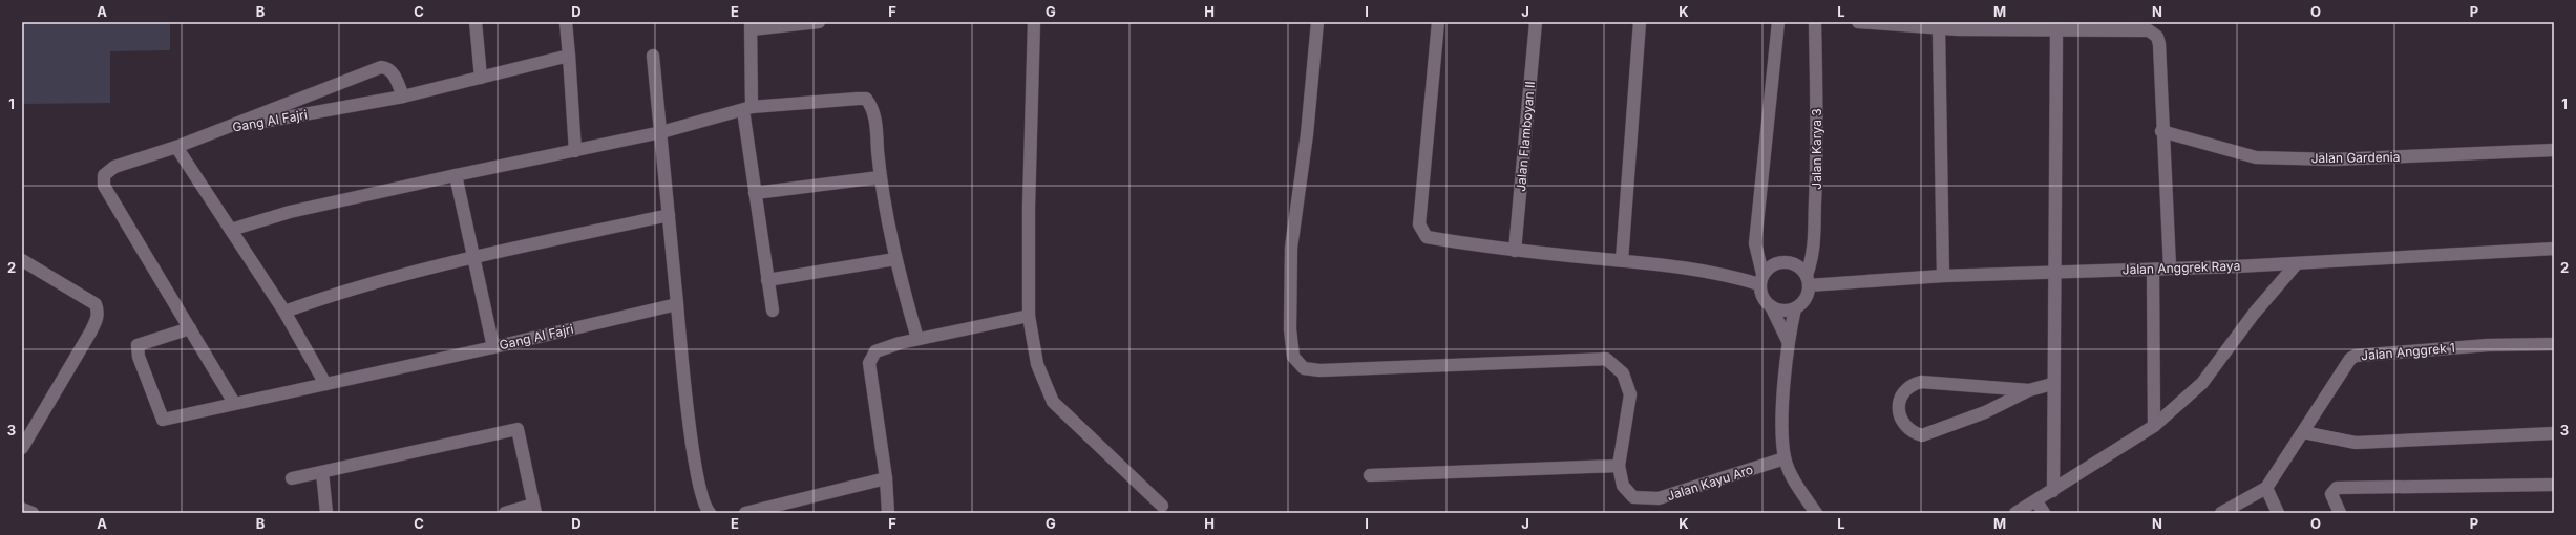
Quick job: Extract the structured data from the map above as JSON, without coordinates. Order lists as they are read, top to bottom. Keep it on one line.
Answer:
{"streets":{"street":["Gang Al Fajri","Jalan Flamboyan II","Jalan Karya 3","Jalan Gardenia","Jalan Anggrek Raya","Jalan Anggrek 1","Jalan Kayu Aro"]},"crossings":[["Jalan Karya 3","Jalan Anggrek Raya"],["Jalan Karya 3","Jalan Kayu Aro"]],"grid":{"columns":["A","B","C","D","E","F","G","H","I","J","K","L","M","N","O","P"],"rows":["1","2","3"]}}
